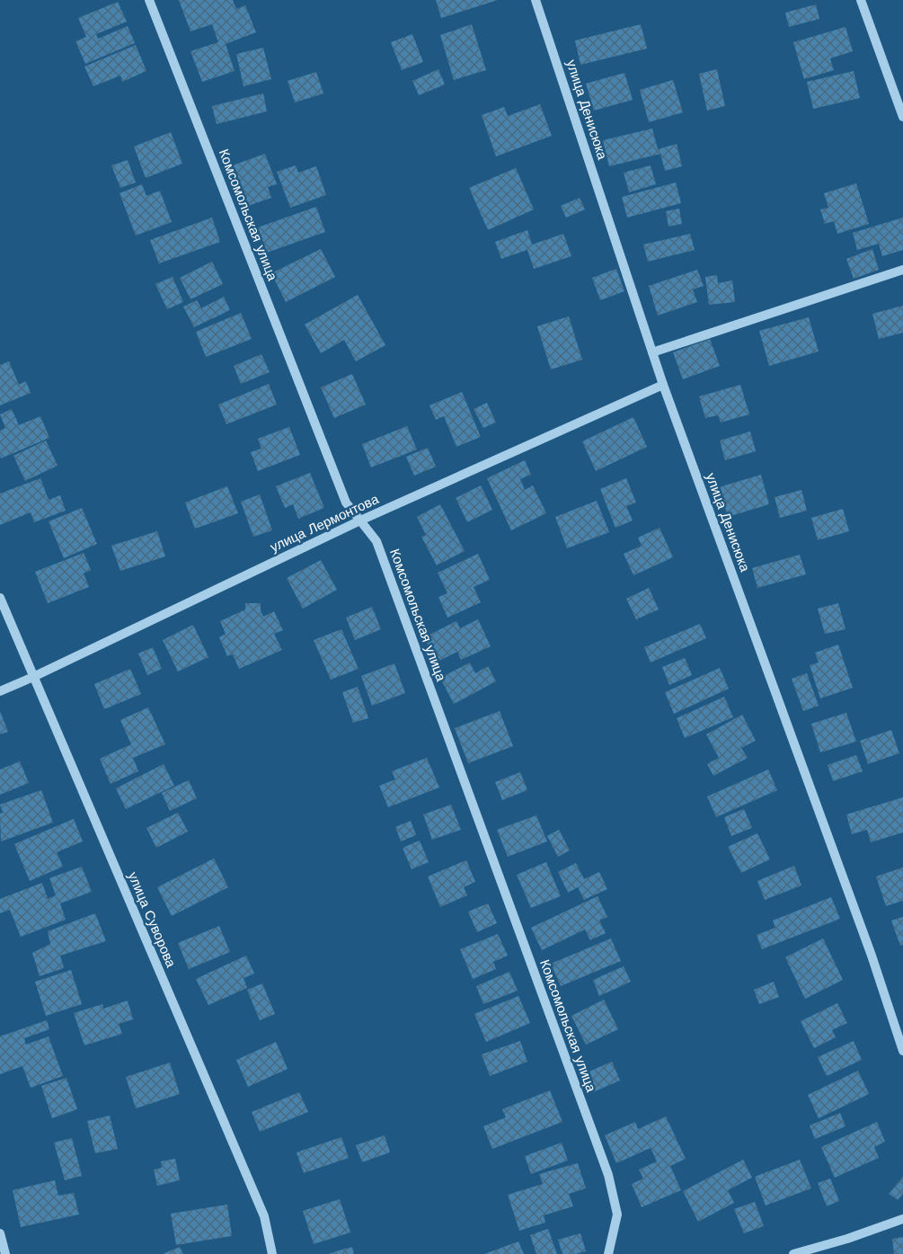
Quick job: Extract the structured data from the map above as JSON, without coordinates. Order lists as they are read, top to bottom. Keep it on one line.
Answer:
{"streets":{"street":["улица Денисюка","Комсомольская улица","улица Лермонтова","улица Суворова"]},"crossings":[["улица Денисюка","улица Лермонтова"],["Комсомольская улица","улица Лермонтова"],["улица Лермонтова","улица Суворова"]]}
